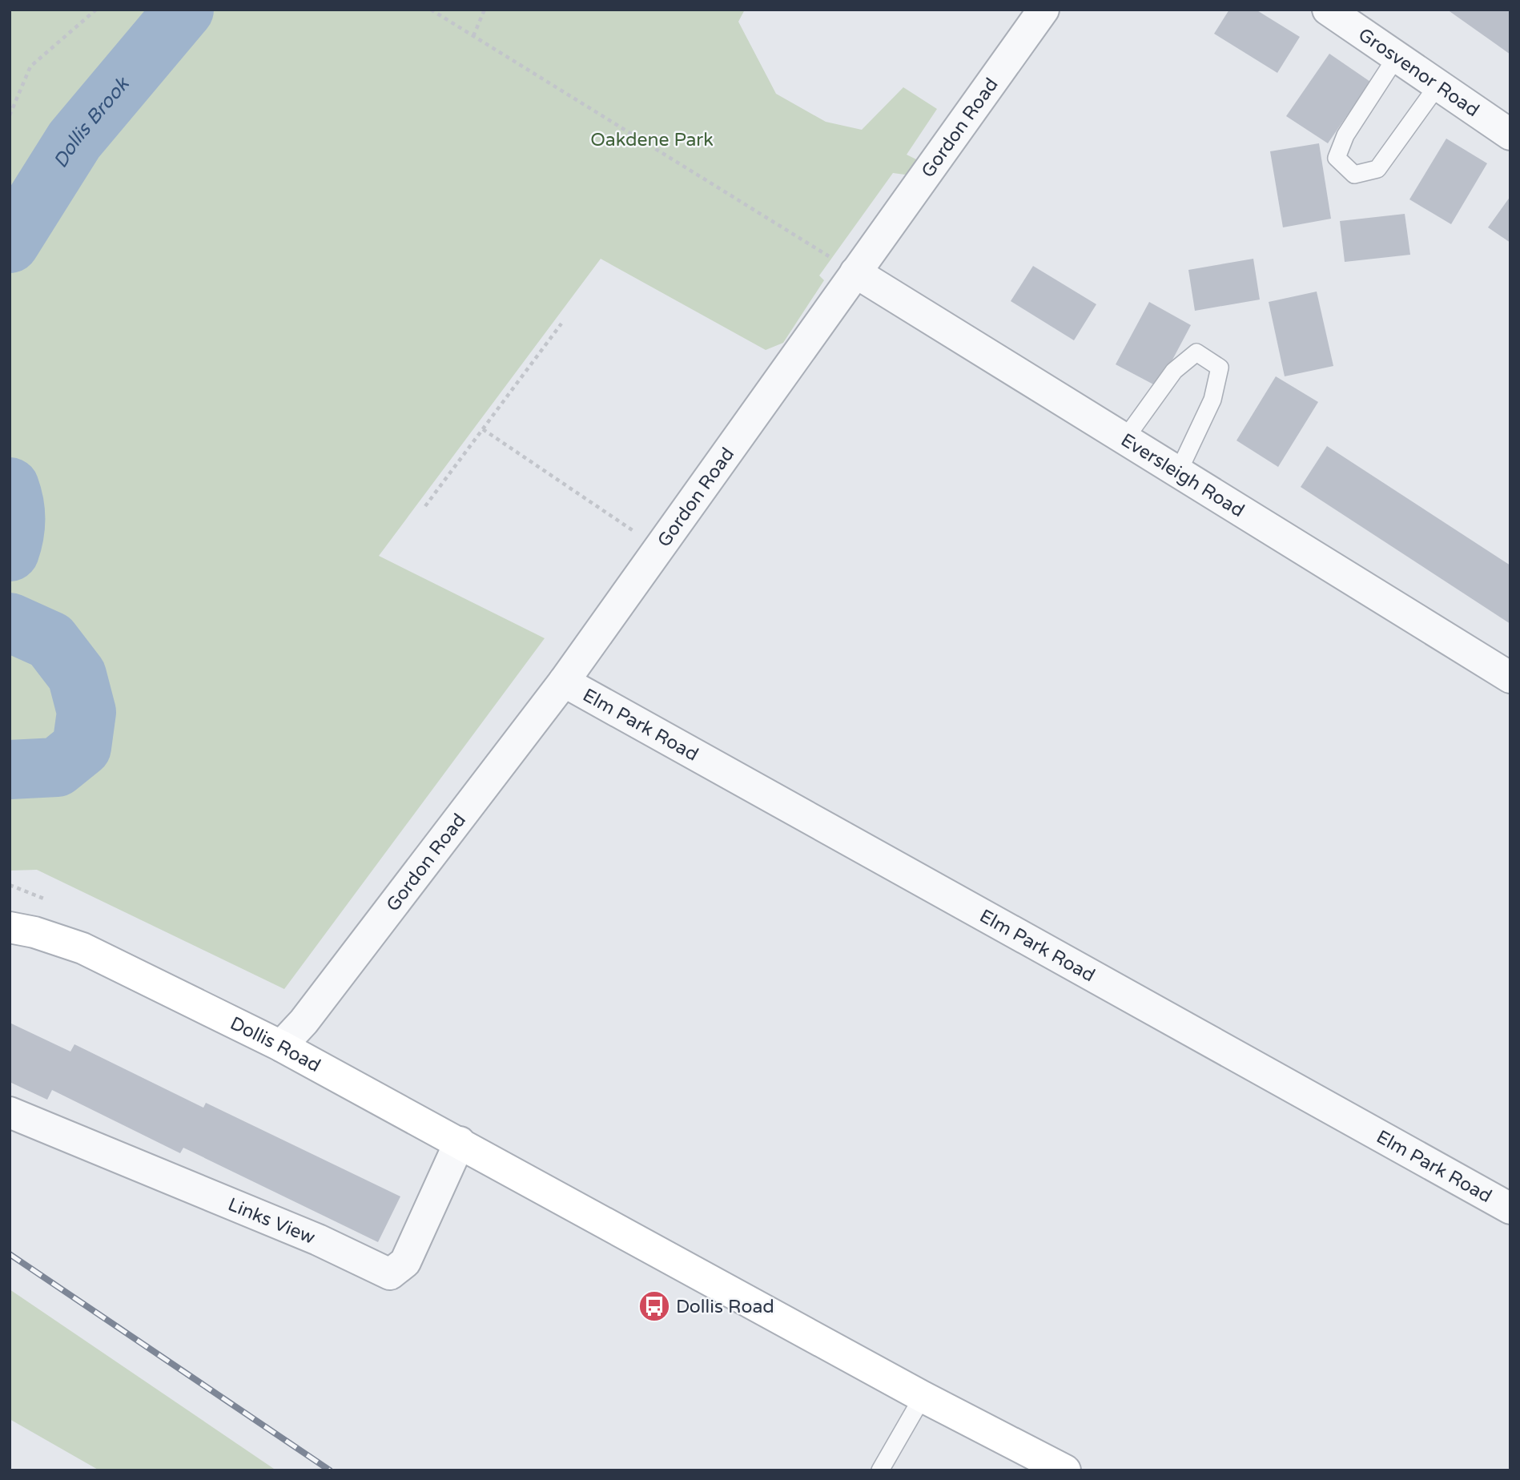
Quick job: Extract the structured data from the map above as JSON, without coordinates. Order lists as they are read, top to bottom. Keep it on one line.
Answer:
{"streets":{"main road":["Dollis Road"],"street":["Grosvenor Road","Gordon Road","Eversleigh Road","Elm Park Road","Links View"]},"crossings":[["Gordon Road","Eversleigh Road"],["Gordon Road","Elm Park Road"],["Gordon Road","Dollis Road"],["Dollis Road","Links View"]],"water":["Dollis Brook"],"parks":["Oakdene Park"],"places":{"bus stop":["Dollis Road"]}}
